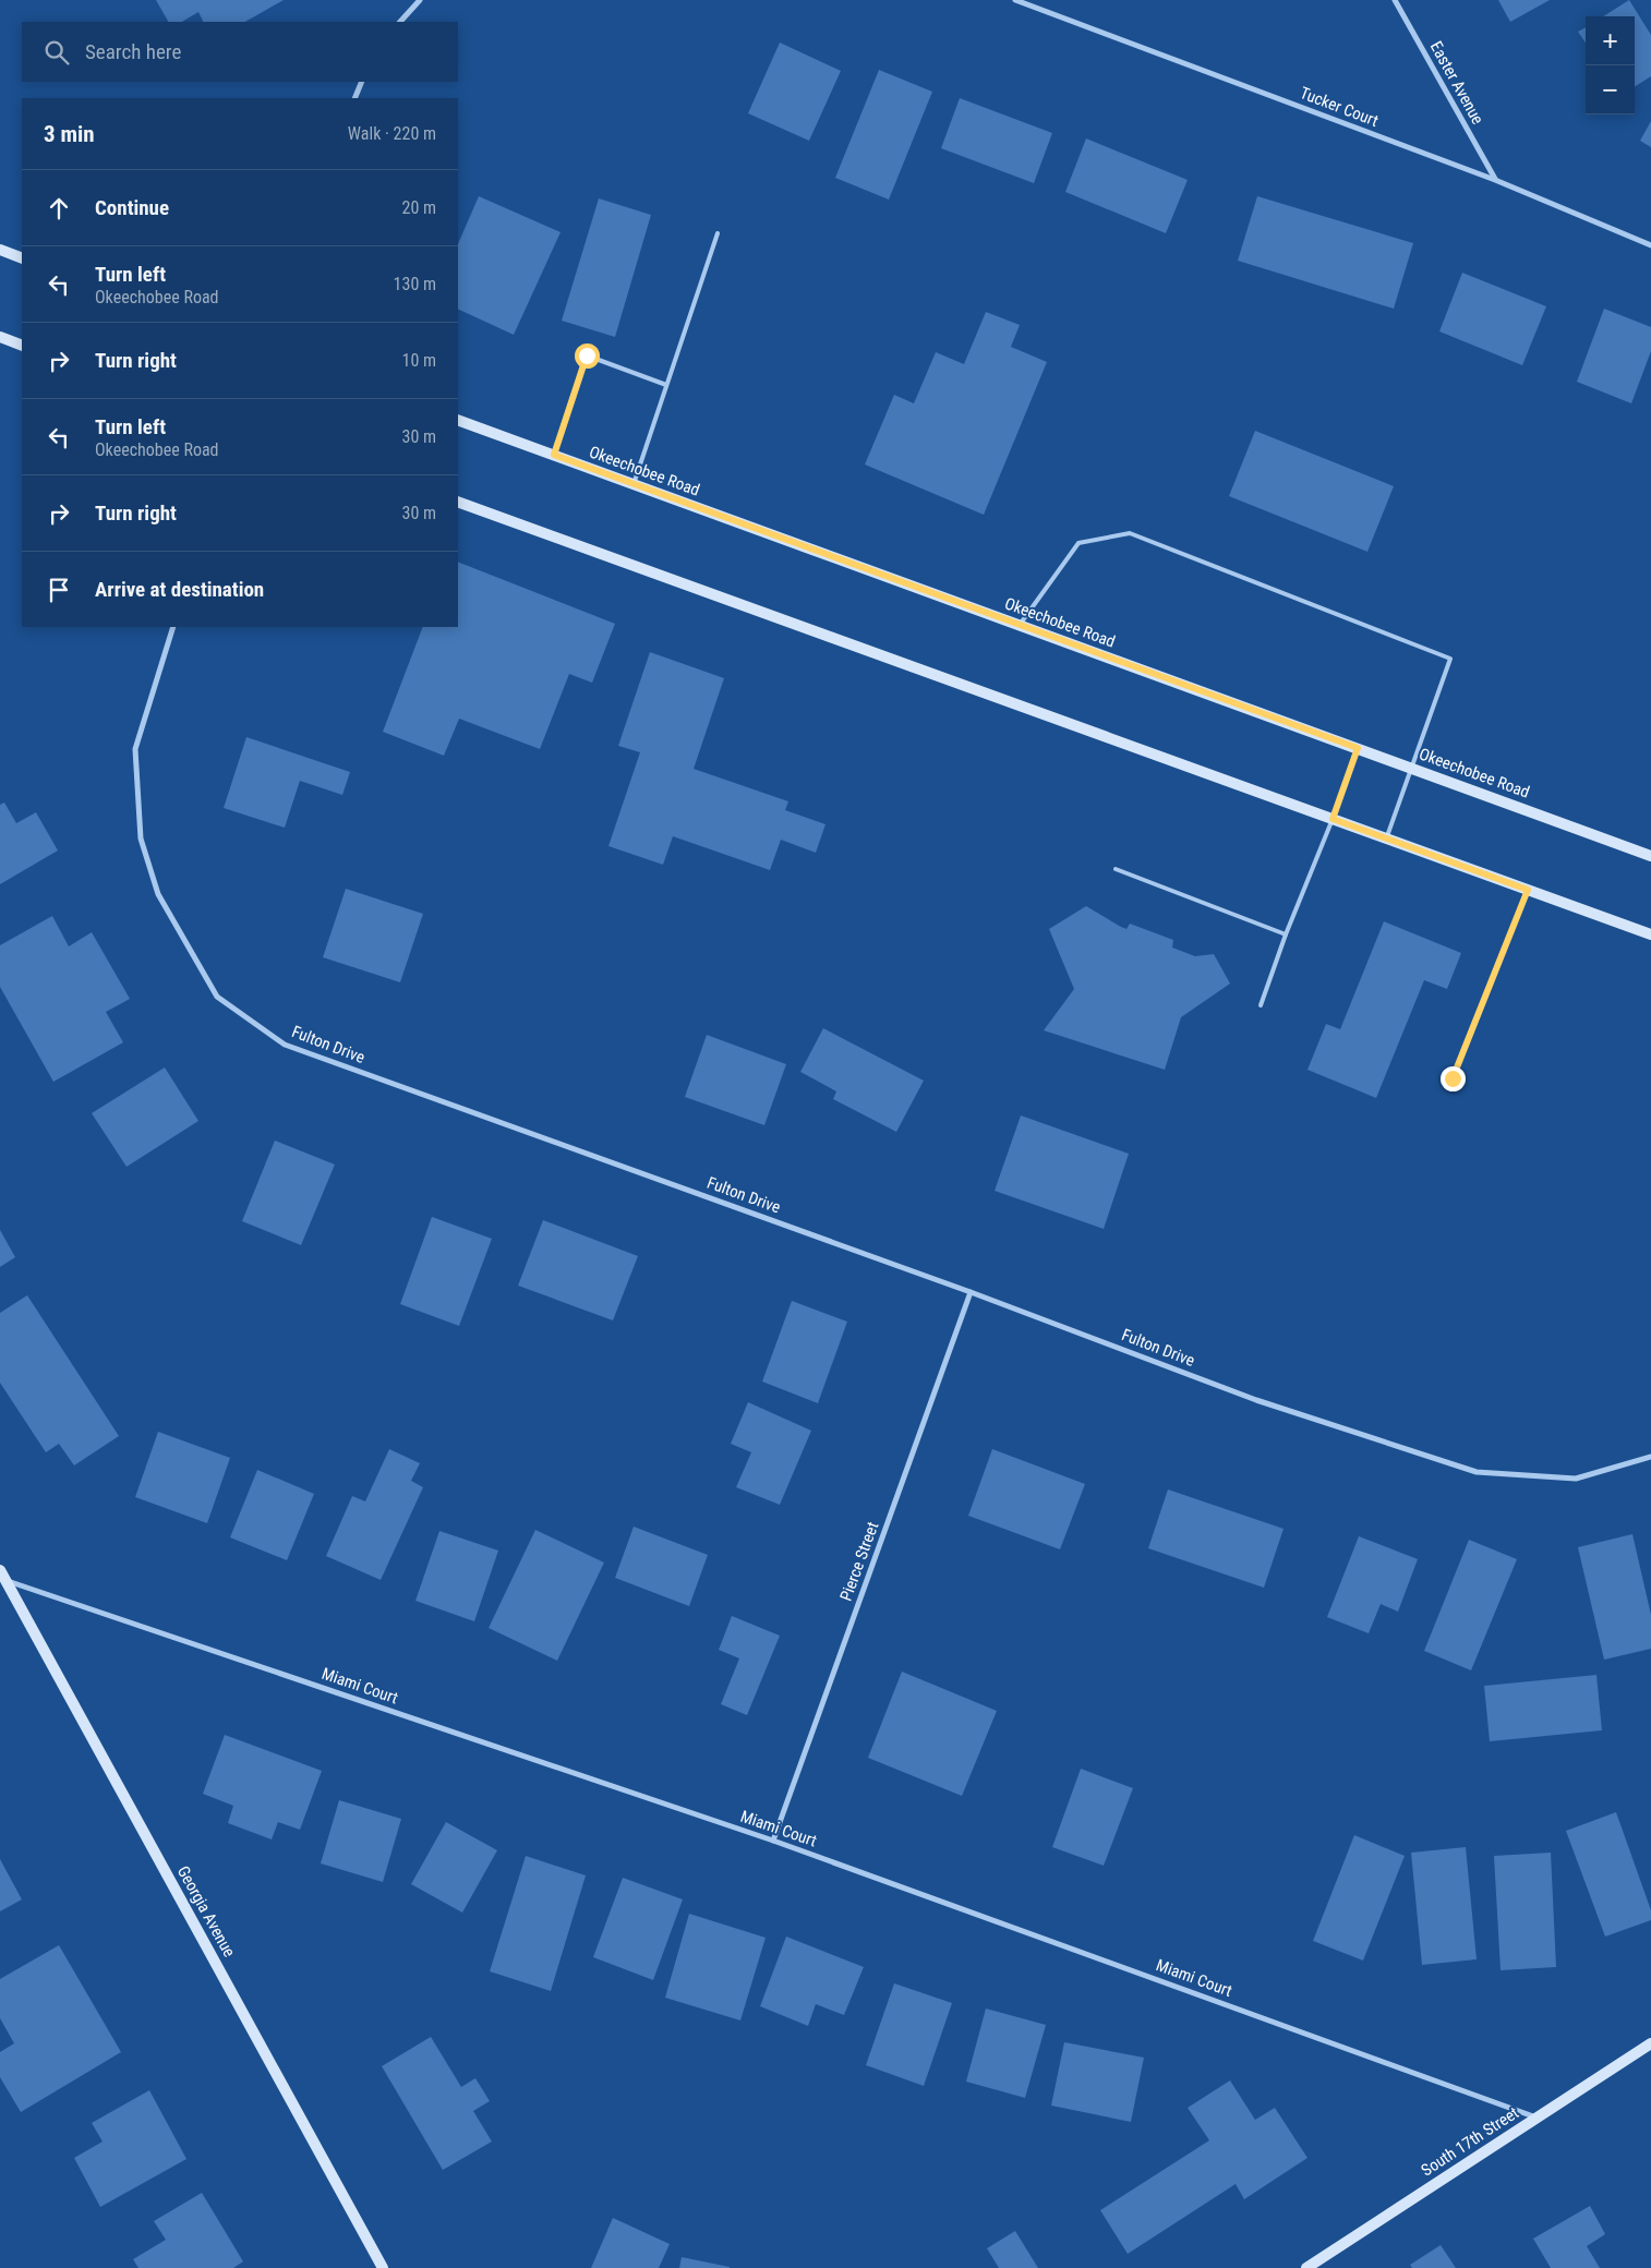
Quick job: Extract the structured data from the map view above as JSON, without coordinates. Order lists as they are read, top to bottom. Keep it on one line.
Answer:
{"streets":{"main road":["Okeechobee Road","Georgia Avenue","South 17th Street"],"street":["Easter Avenue","Tucker Court","Fulton Drive","Pierce Street","Miami Court"]},"crossings":[["Easter Avenue","Tucker Court"],["Fulton Drive","Pierce Street"],["Pierce Street","Miami Court"],["Miami Court","Georgia Avenue"],["Miami Court","South 17th Street"]],"page":{"map_buttons":["+","−"],"search":"Search here","heading":["3 min","Walk · 220 m"],"list":[["Continue","20 m"],["Turn left","Okeechobee Road","130 m"],["Turn right","10 m"],["Turn left","Okeechobee Road","30 m"],["Turn right","30 m"],"Arrive at destination"]}}
